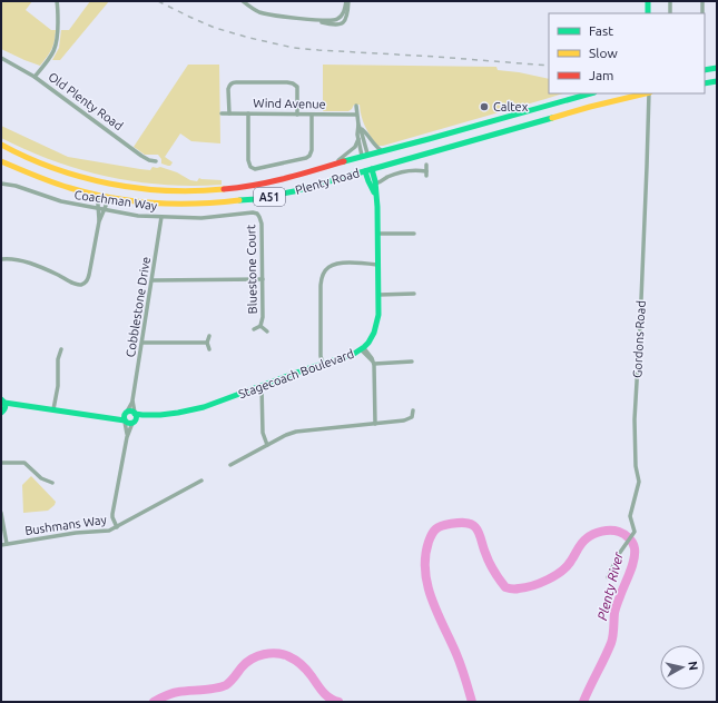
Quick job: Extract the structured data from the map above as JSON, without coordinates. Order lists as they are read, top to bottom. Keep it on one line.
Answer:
{"streets":{"main road":["Plenty Road","A51","Stagecoach Boulevard"],"street":["Old Plenty Road","Wind Avenue","Coachman Way","Bluestone Court","Cobblestone Drive","Gordons Road","Bushmans Way"]},"crossings":[["Plenty Road","Stagecoach Boulevard"],["Coachman Way","Bluestone Court"],["Coachman Way","Cobblestone Drive"],["Cobblestone Drive","Stagecoach Boulevard"]],"water":["Plenty River"],"places":["Caltex"],"legend":["Fast","Slow","Jam"],"north":"right"}
